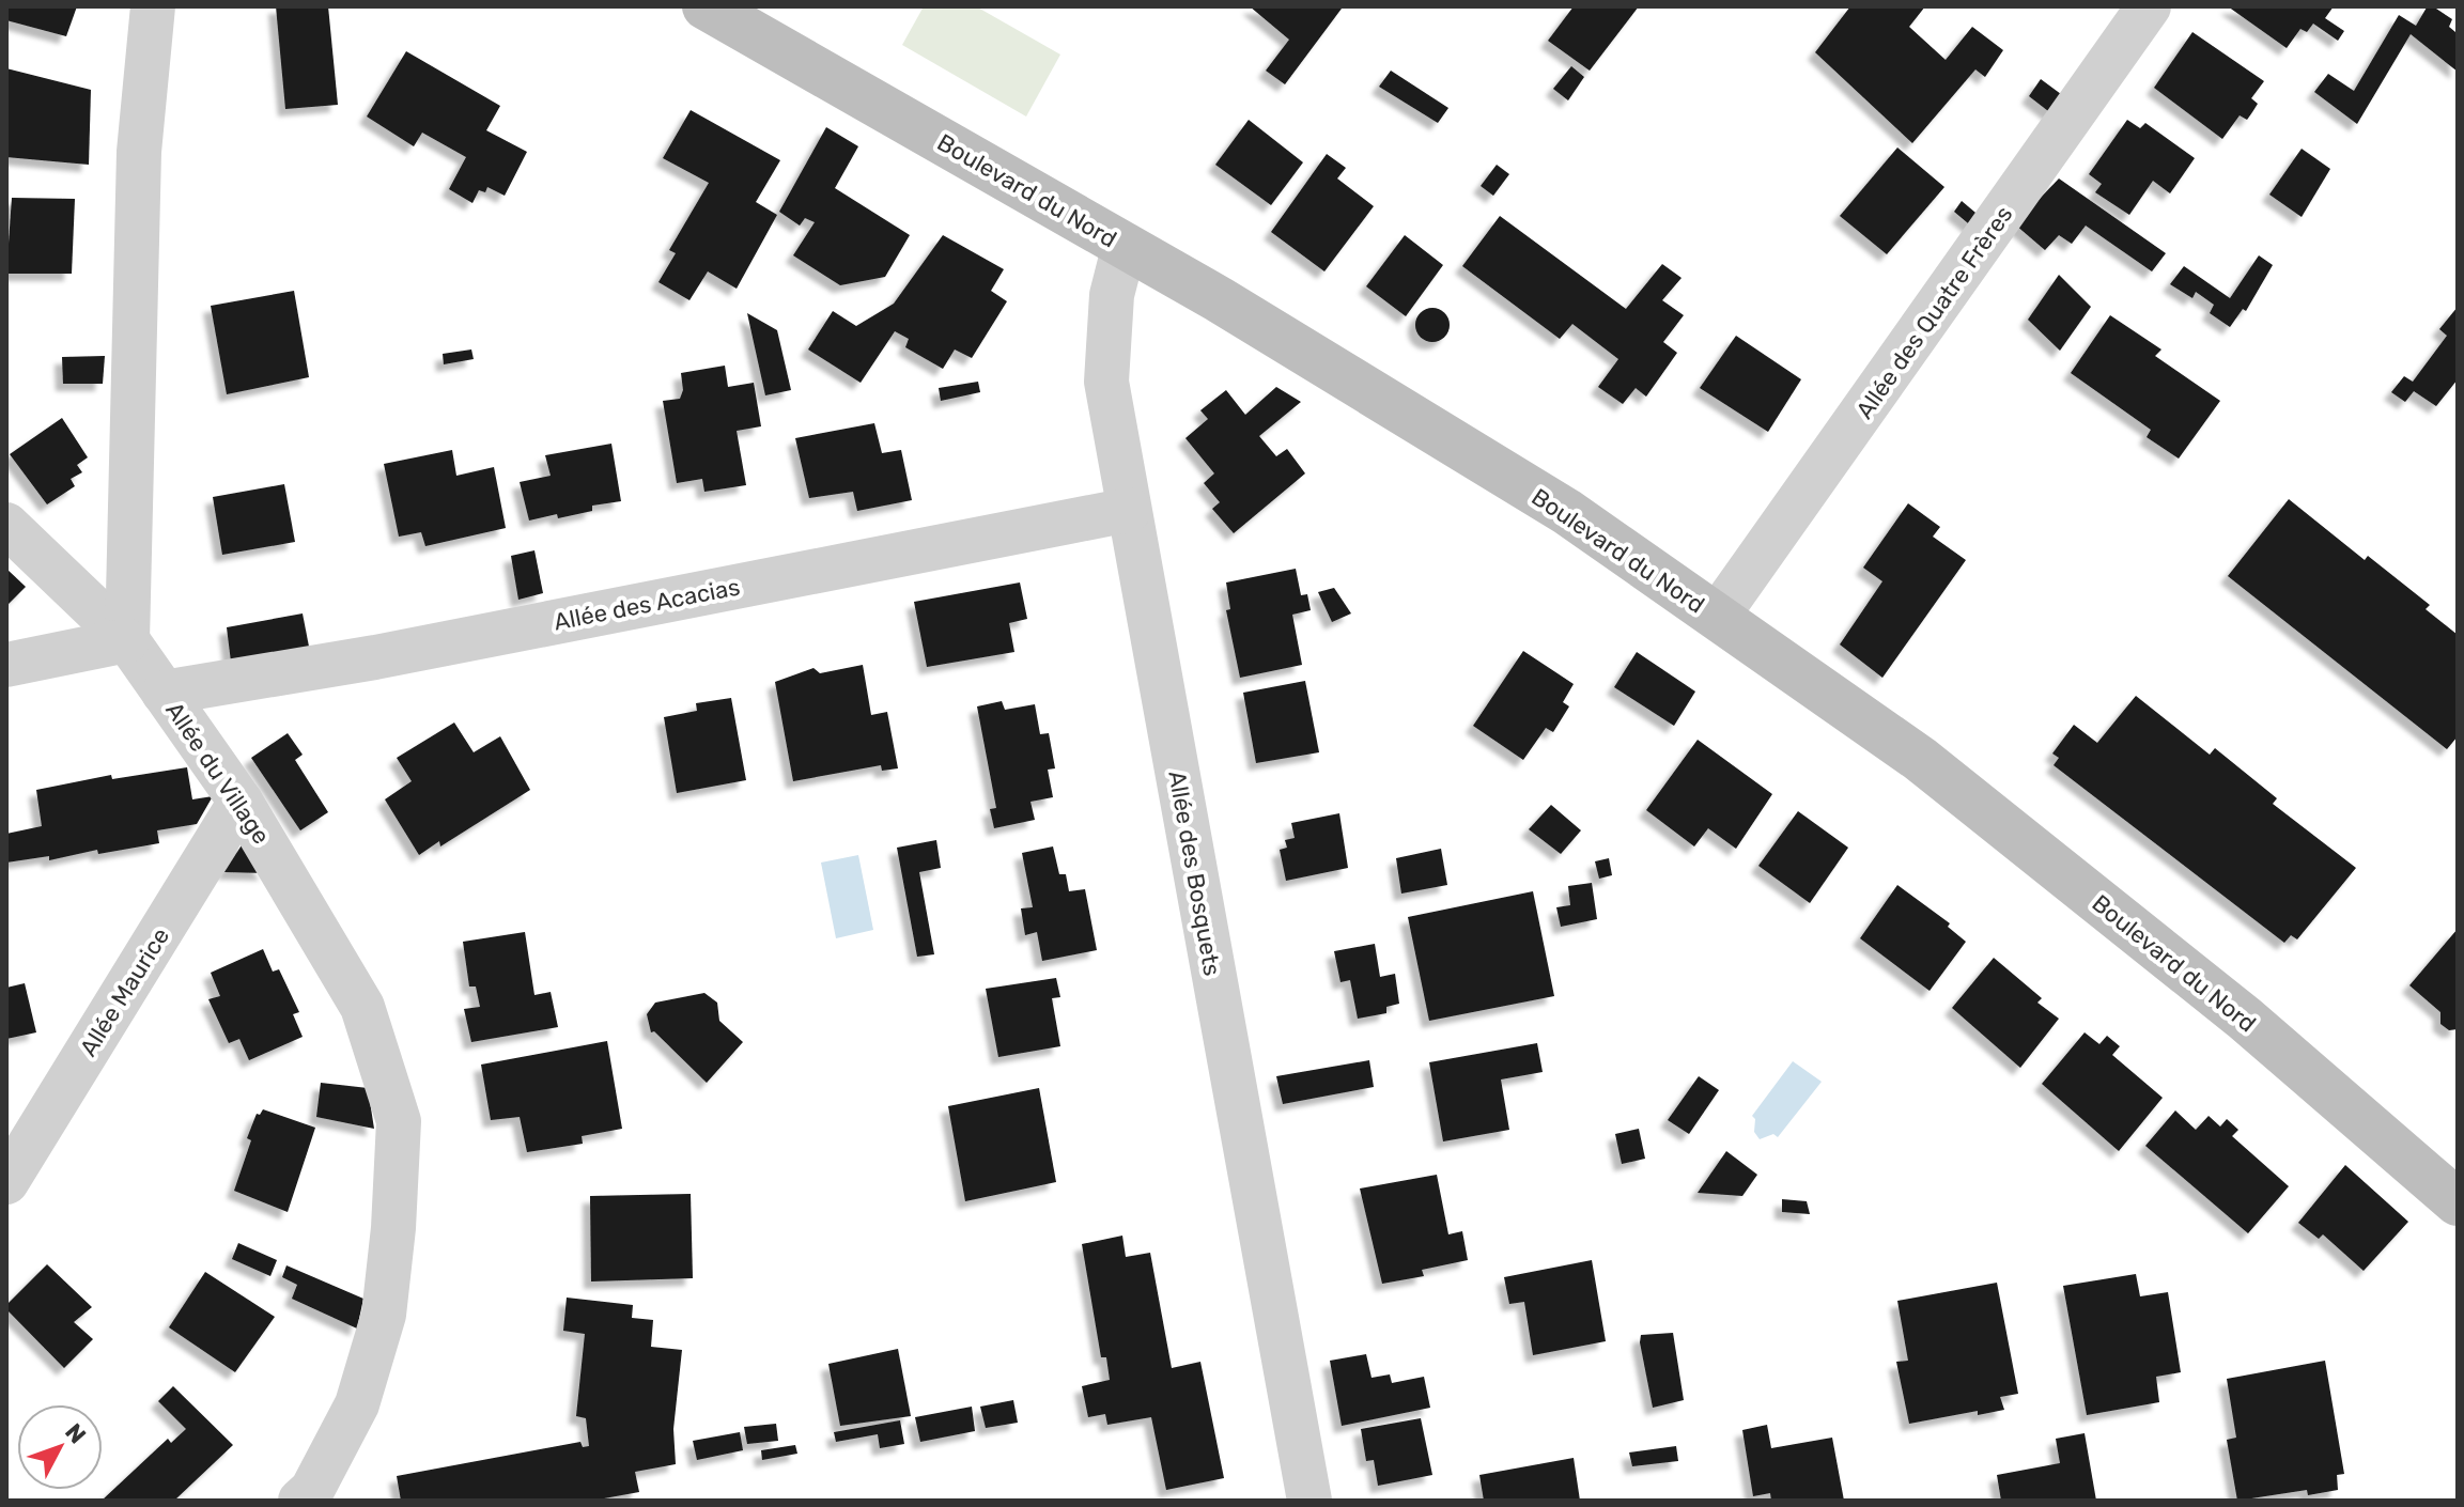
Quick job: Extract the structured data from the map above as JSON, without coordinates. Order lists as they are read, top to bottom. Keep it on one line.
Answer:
{"streets":{"street":["Boulevard du Nord","Allée des Quatre Frères","Allée des Acacias","Allée du Village","Allée des Bosquets","Allée Maurice"]},"crossings":[["Boulevard du Nord","Allée des Quatre Frères"],["Boulevard du Nord","Allée des Bosquets"],["Allée des Acacias","Allée du Village"],["Allée des Acacias","Allée des Bosquets"],["Allée du Village","Allée Maurice"]],"north":"top right"}
